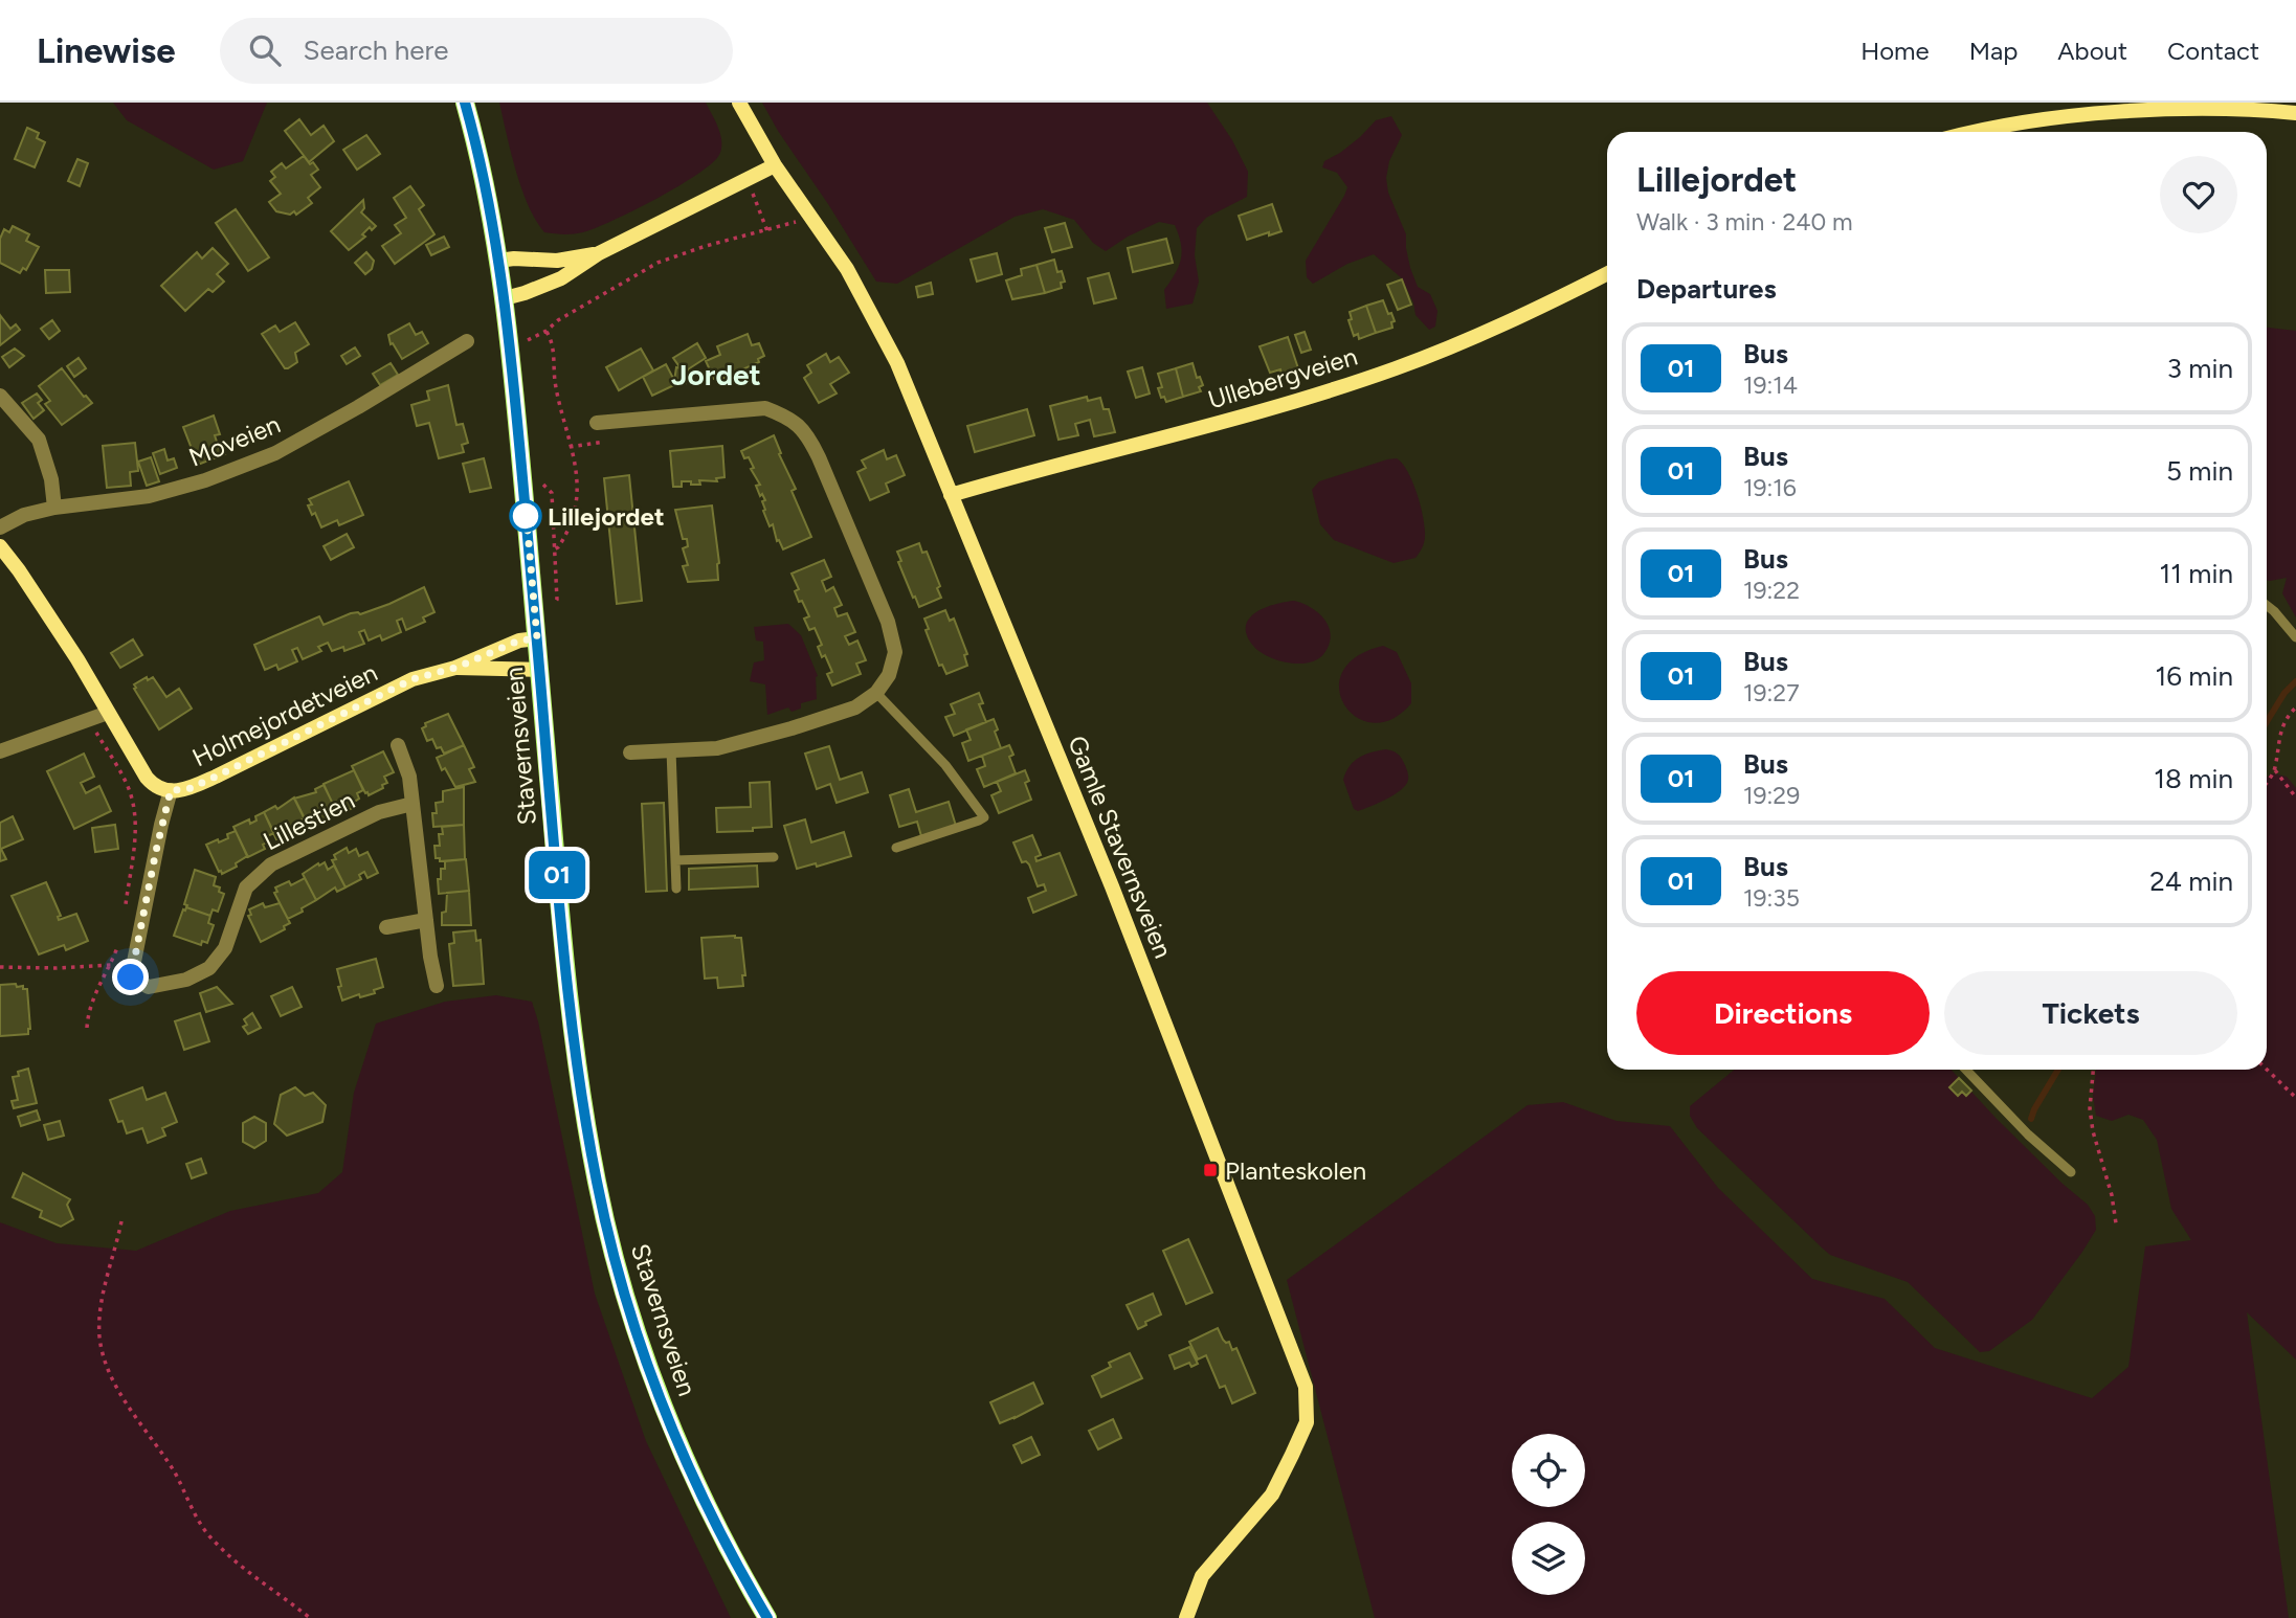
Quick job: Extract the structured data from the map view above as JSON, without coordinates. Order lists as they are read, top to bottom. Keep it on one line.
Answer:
{"streets":{"main road":["Stavernsveien"],"street":["Ullebergveien","Moveien","Holmejordetveien","Lillestien","Gamle Stavernsveien"]},"crossings":[["Ullebergveien","Gamle Stavernsveien"],["Holmejordetveien","Stavernsveien"],["Holmejordetveien","Lillestien"]],"districts":["Jordet"],"places":{"other":["Lillejordet"],"transit":["Planteskolen"]},"lines":["bus line 01"],"page":{"header":"Linewise","search":"Search here","nav":["Home","Map","About","Contact"],"on_map":"01","heading":[["Lillejordet","Walk · 3 min · 240 m"],"Departures"],"list":[{"mark":"01","name":"Bus","note":"19:14","value":"3 min"},{"mark":"01","name":"Bus","note":"19:16","value":"5 min"},{"mark":"01","name":"Bus","note":"19:22","value":"11 min"},{"mark":"01","name":"Bus","note":"19:27","value":"16 min"},{"mark":"01","name":"Bus","note":"19:29","value":"18 min"},{"mark":"01","name":"Bus","note":"19:35","value":"24 min"}],"buttons":["Directions","Tickets"]}}
